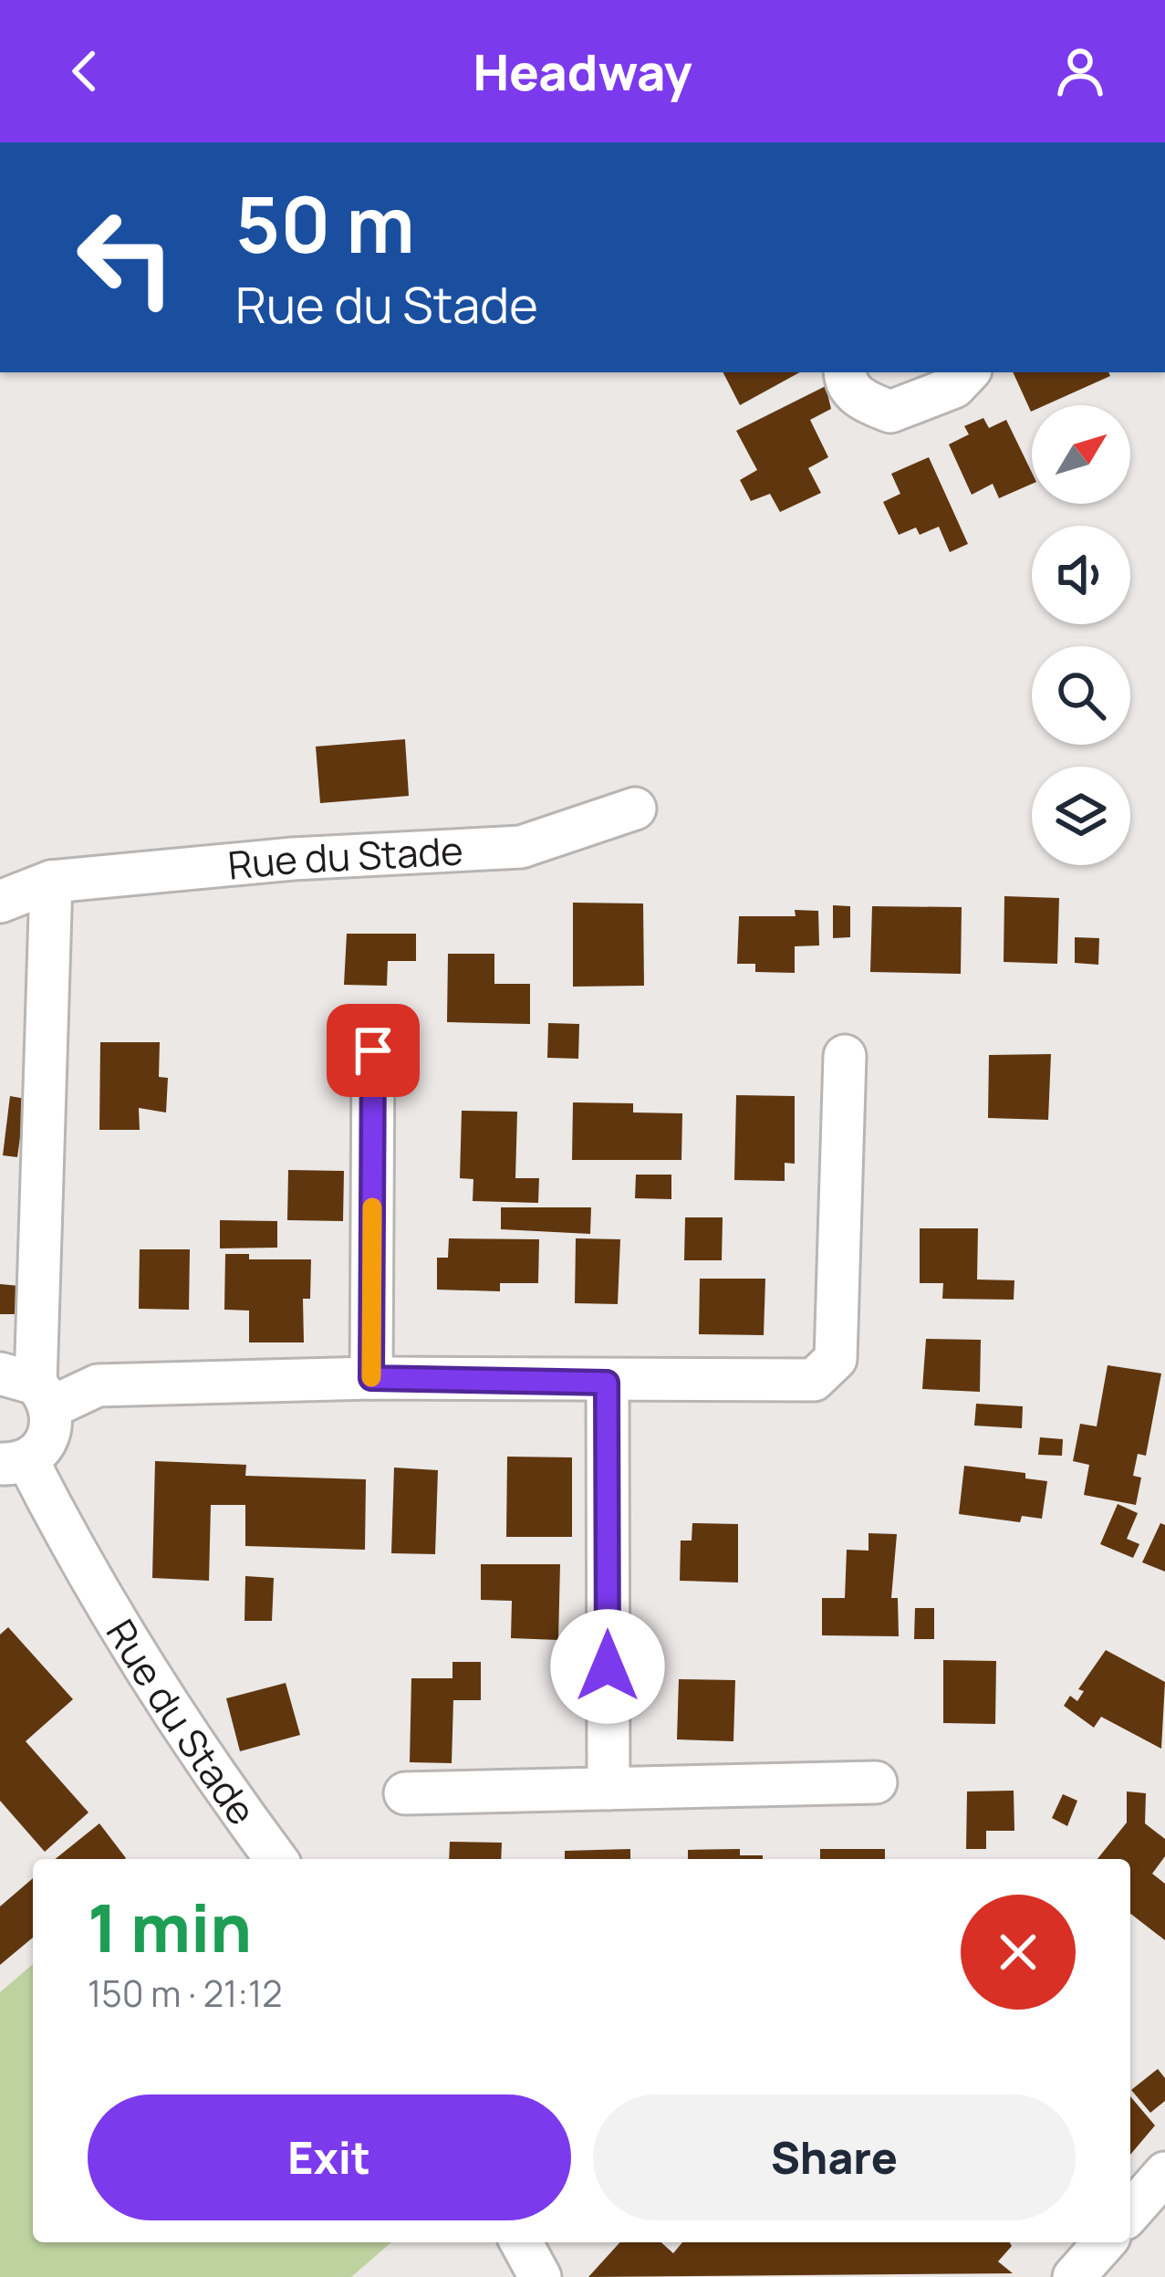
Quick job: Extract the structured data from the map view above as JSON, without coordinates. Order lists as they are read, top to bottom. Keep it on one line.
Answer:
{"streets":{"street":["Rue du Stade"]},"north":"top right","page":{"header":"Headway","turn":["50 m","Rue du Stade"],"heading":["1 min","150 m · 21:12"],"buttons":["Exit","Share"]}}
